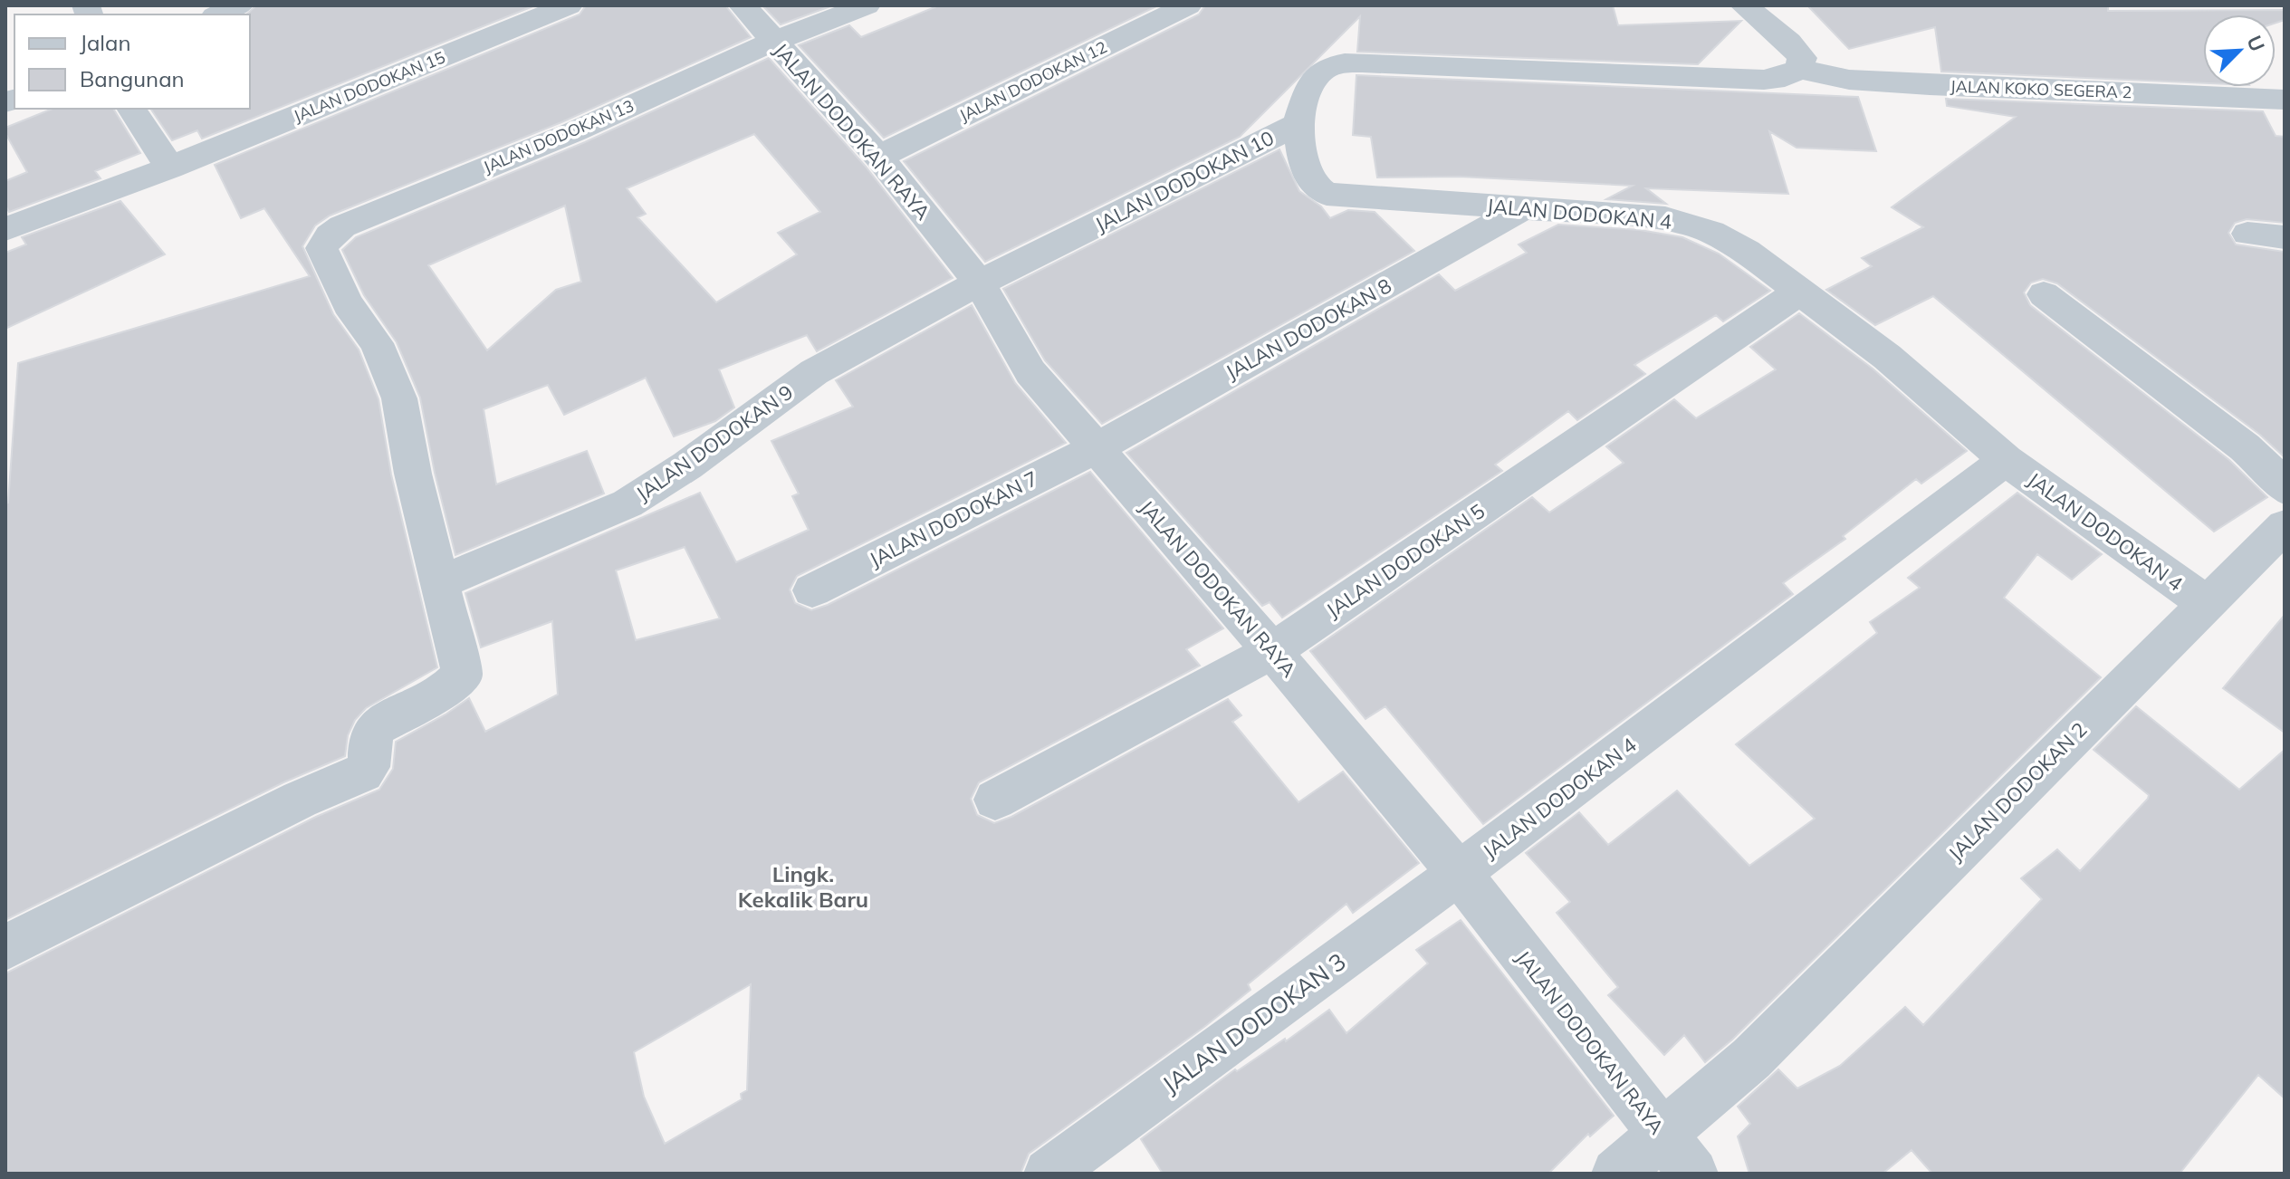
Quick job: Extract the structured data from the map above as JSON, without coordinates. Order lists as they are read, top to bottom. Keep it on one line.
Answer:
{"streets":{"street":["JALAN DODOKAN 12","JALAN DODOKAN 15","JALAN KOKO SEGERA 2","JALAN DODOKAN RAYA","JALAN DODOKAN 13","JALAN DODOKAN 10","JALAN DODOKAN 4","JALAN DODOKAN 8","JALAN DODOKAN 9","JALAN DODOKAN 7","JALAN DODOKAN 5","JALAN DODOKAN 2","JALAN DODOKAN 3"]},"crossings":[["JALAN DODOKAN 12","JALAN DODOKAN RAYA"],["JALAN KOKO SEGERA 2","JALAN DODOKAN 10"],["JALAN DODOKAN RAYA","JALAN DODOKAN 13"],["JALAN DODOKAN RAYA","JALAN DODOKAN 10"],["JALAN DODOKAN RAYA","JALAN DODOKAN 4"],["JALAN DODOKAN RAYA","JALAN DODOKAN 8"],["JALAN DODOKAN RAYA","JALAN DODOKAN 9"],["JALAN DODOKAN RAYA","JALAN DODOKAN 7"],["JALAN DODOKAN RAYA","JALAN DODOKAN 5"],["JALAN DODOKAN RAYA","JALAN DODOKAN 2"],["JALAN DODOKAN RAYA","JALAN DODOKAN 3"],["JALAN DODOKAN 13","JALAN DODOKAN 9"],["JALAN DODOKAN 10","JALAN DODOKAN 4"],["JALAN DODOKAN 10","JALAN DODOKAN 9"],["JALAN DODOKAN 4","JALAN DODOKAN 8"],["JALAN DODOKAN 4","JALAN DODOKAN 5"],["JALAN DODOKAN 4","JALAN DODOKAN 2"],["JALAN DODOKAN 4","JALAN DODOKAN 3"],["JALAN DODOKAN 8","JALAN DODOKAN 7"]],"districts":["Lingk. Kekalik Baru"],"legend":["Jalan","Bangunan"],"north":"top right"}
